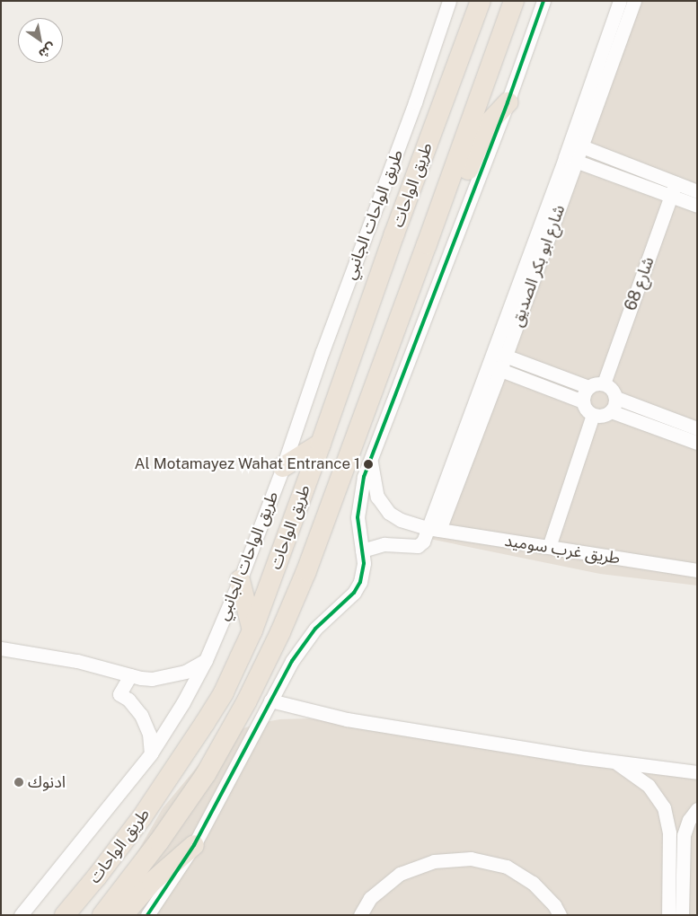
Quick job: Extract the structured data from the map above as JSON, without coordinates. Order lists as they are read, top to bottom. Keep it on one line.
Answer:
{"streets":{"highway":["طريق الواحات"],"street":["طريق الواحات الجانبي","شارع ابو بكر الصديق","شارع 68","طريق غرب سوميد"]},"crossings":[["شارع ابو بكر الصديق","طريق غرب سوميد"]],"places":["Al Motamayez Wahat Entrance 1","ادنوك"],"lines":["transit line 68"],"north":"bottom right"}
